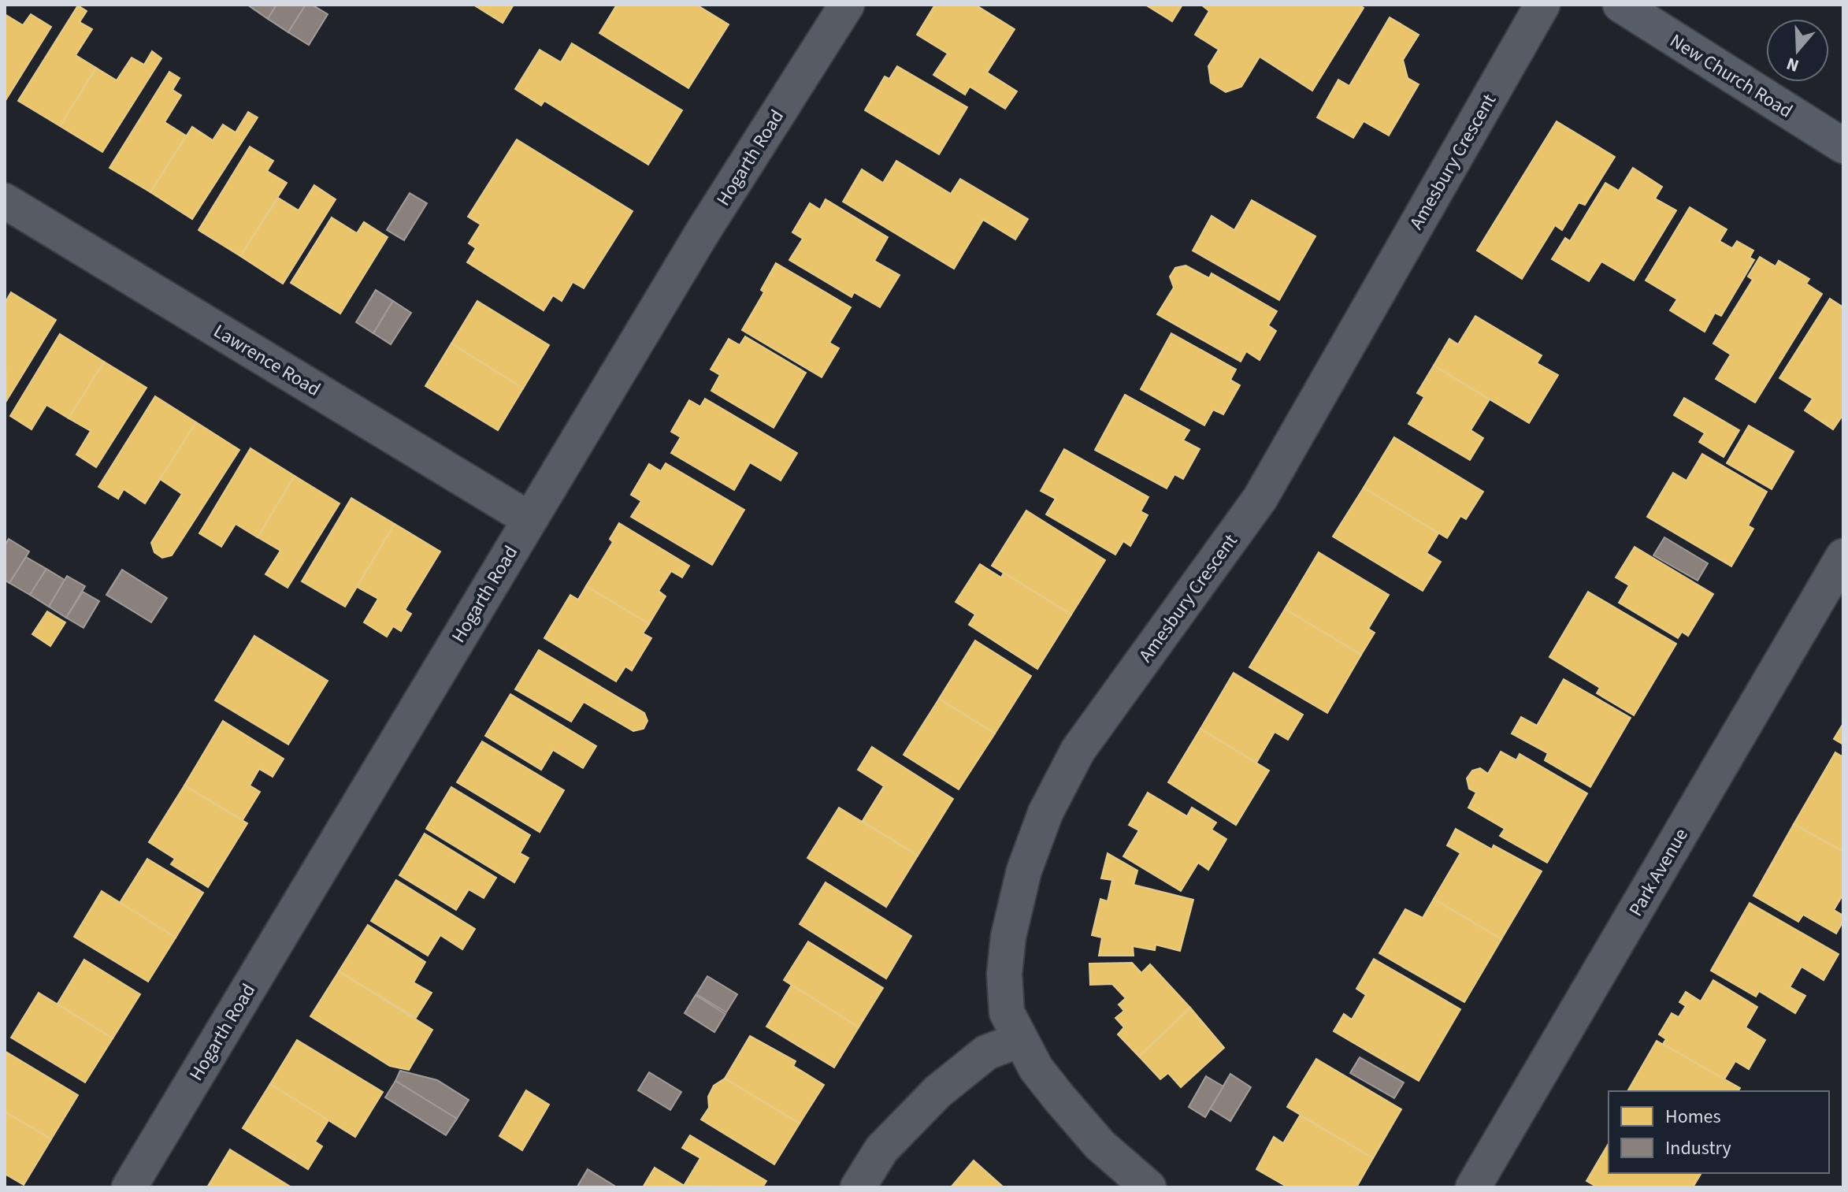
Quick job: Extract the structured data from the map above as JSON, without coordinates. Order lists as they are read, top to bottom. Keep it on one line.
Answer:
{"streets":{"main road":["New Church Road"],"street":["Hogarth Road","Amesbury Crescent","Lawrence Road","Park Avenue"]},"crossings":[["Hogarth Road","Lawrence Road"]],"legend":["Homes","Industry"],"north":"bottom"}
